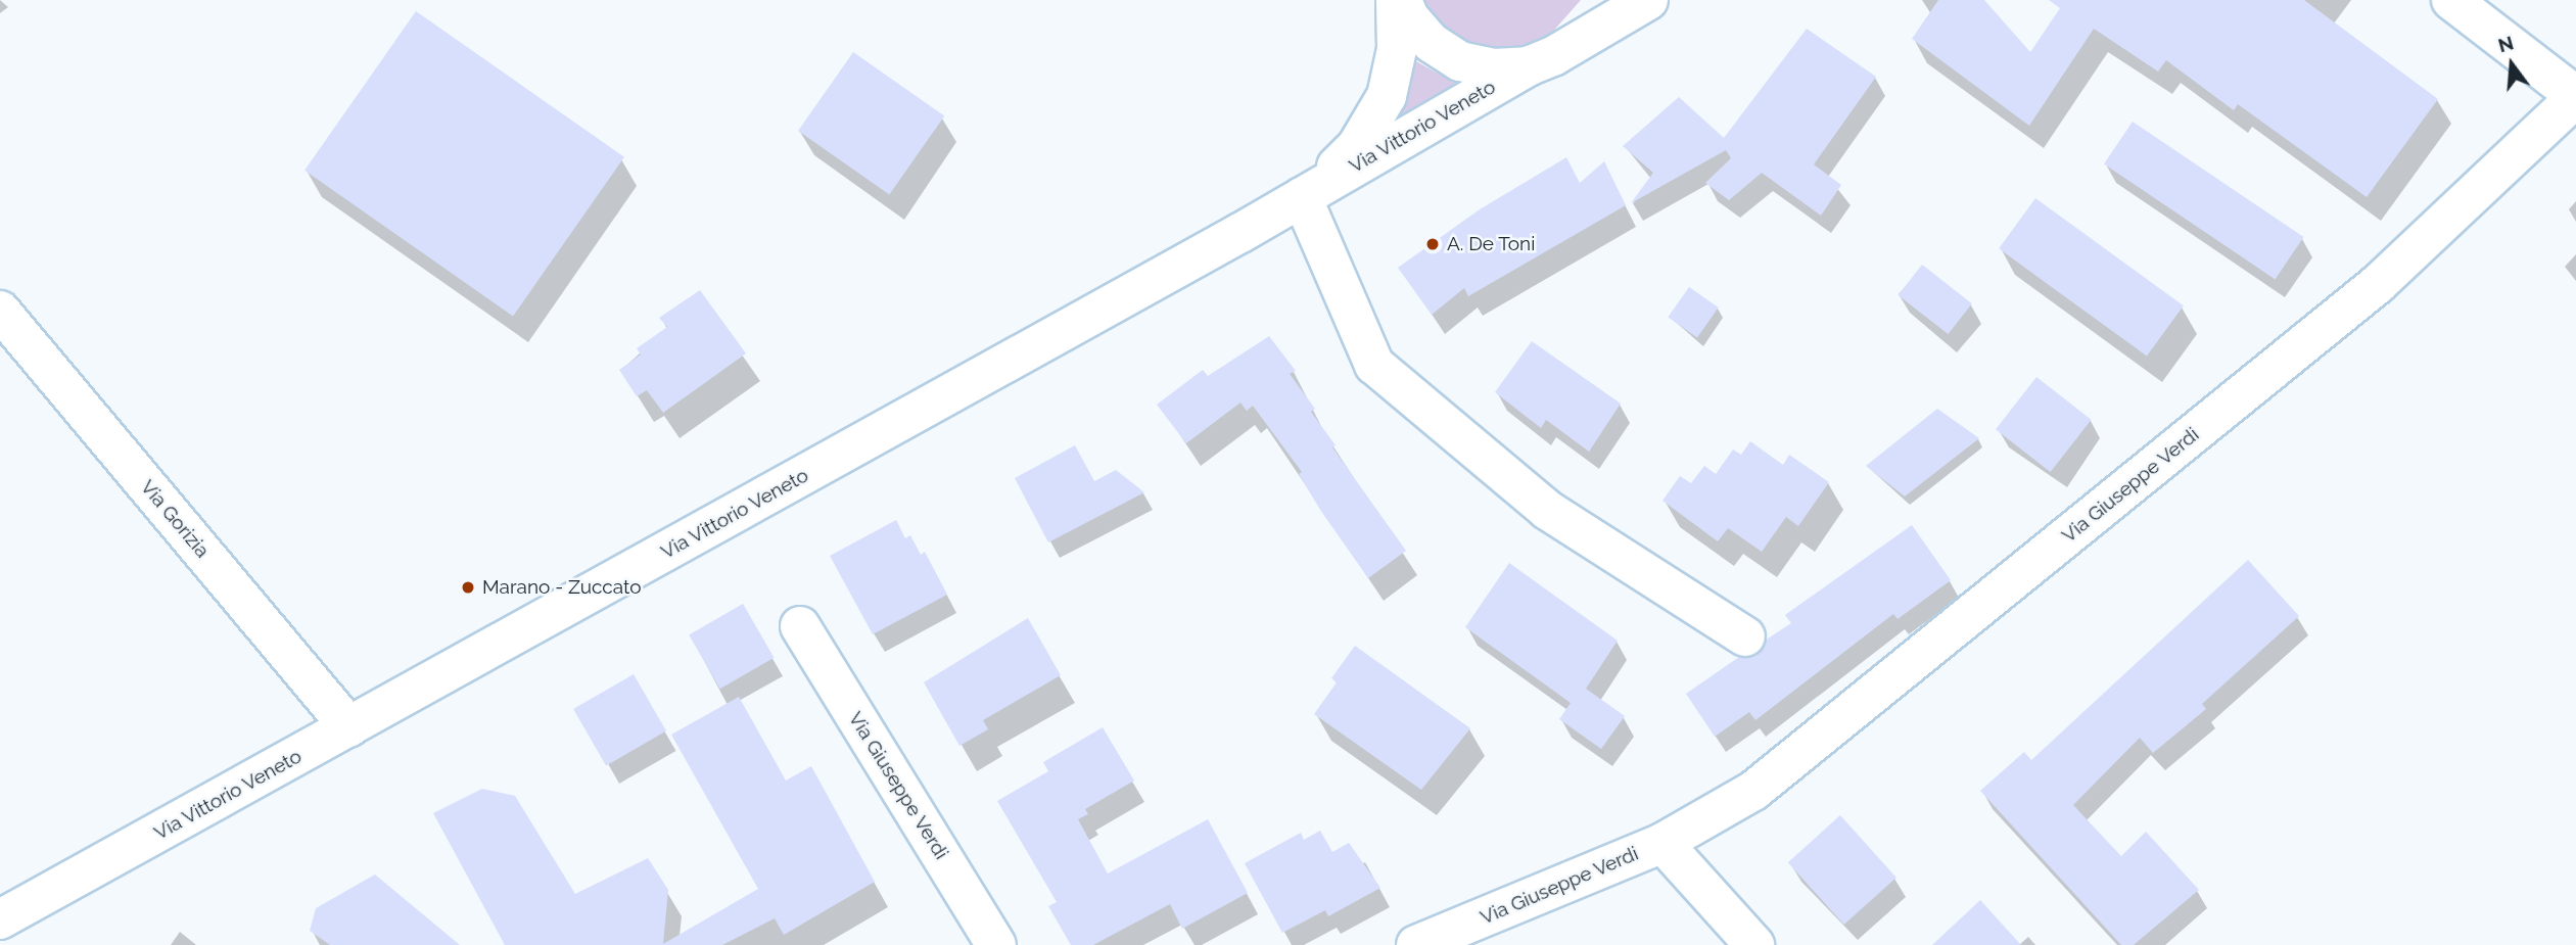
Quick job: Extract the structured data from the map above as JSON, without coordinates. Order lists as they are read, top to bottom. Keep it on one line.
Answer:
{"streets":{"street":["Via Vittorio Veneto","Via Giuseppe Verdi","Via Gorizia"]},"crossings":[["Via Vittorio Veneto","Via Gorizia"]],"places":["A. De Toni","Marano - Zuccato"],"north":"top"}
